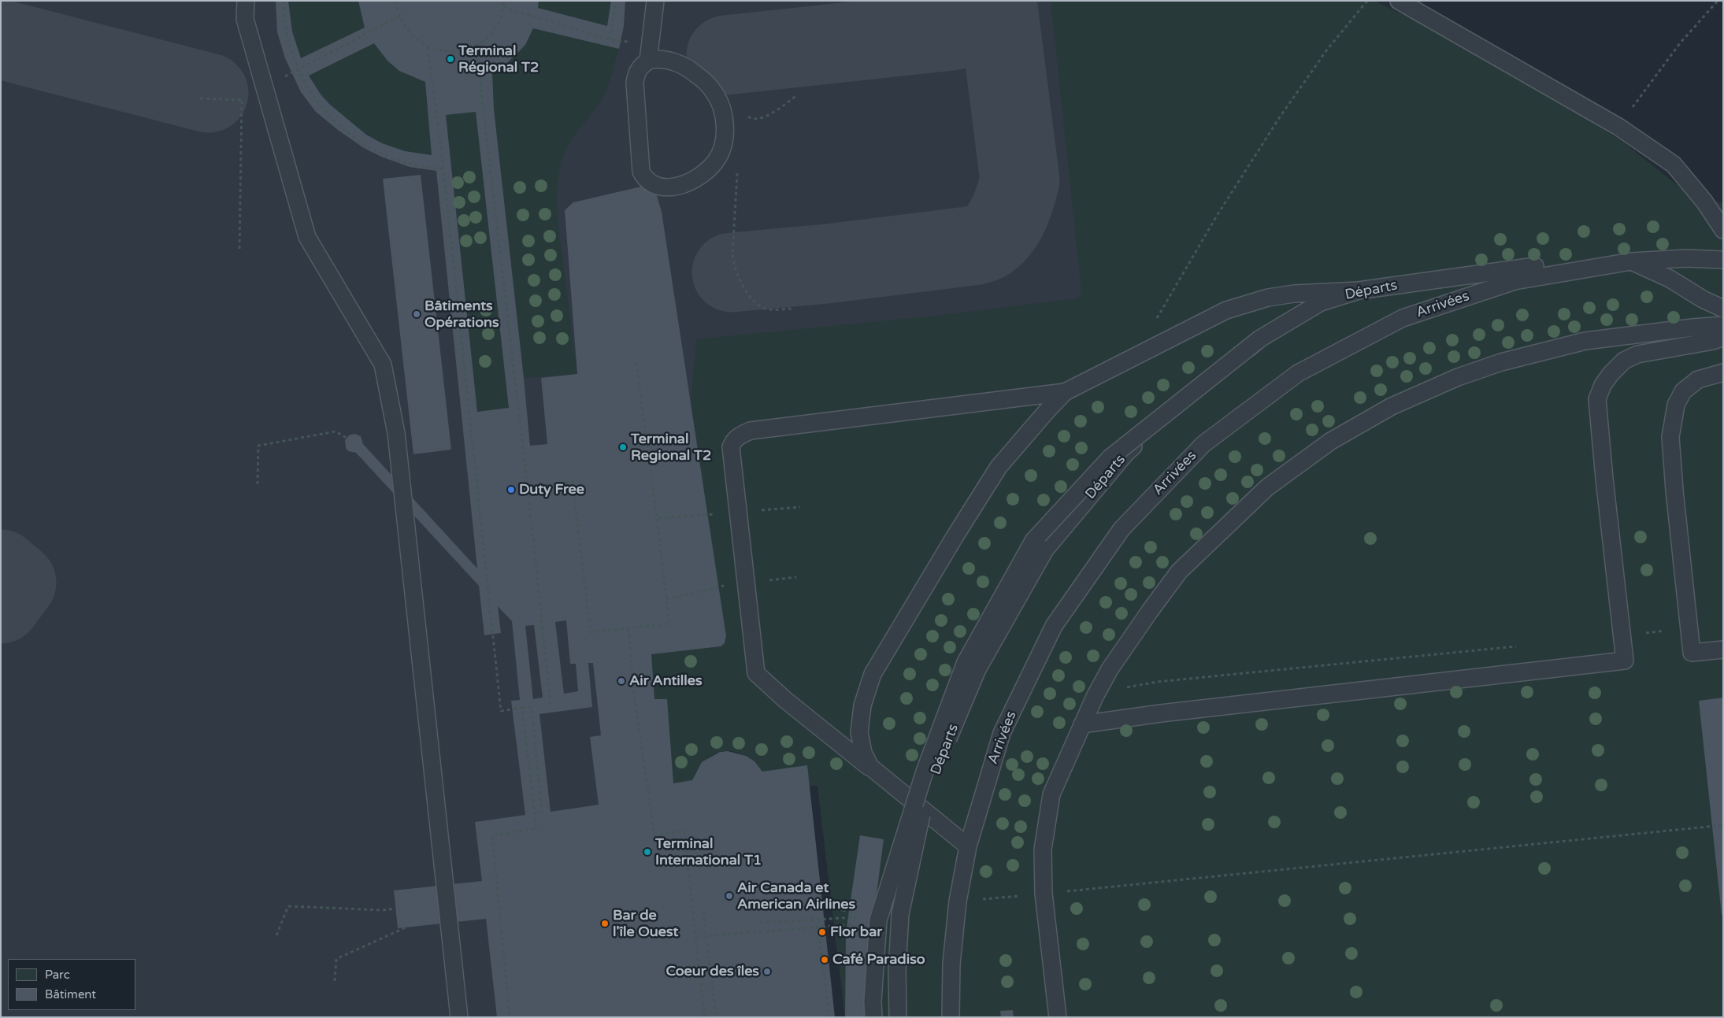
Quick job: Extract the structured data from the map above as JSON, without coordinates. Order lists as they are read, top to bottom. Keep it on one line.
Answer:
{"streets":{"lane":["Départs","Arrivées"]},"crossings":[["Départs","Arrivées"]],"places":["Terminal Régional T2","Bâtiments Opérations","Terminal Regional T2","Duty Free","Air Antilles","Terminal International T1","Air Canada et American Airlines","Bar de l'île Ouest","Flor bar","Café Paradiso","Coeur des îles"],"legend":["Parc","Bâtiment"]}
